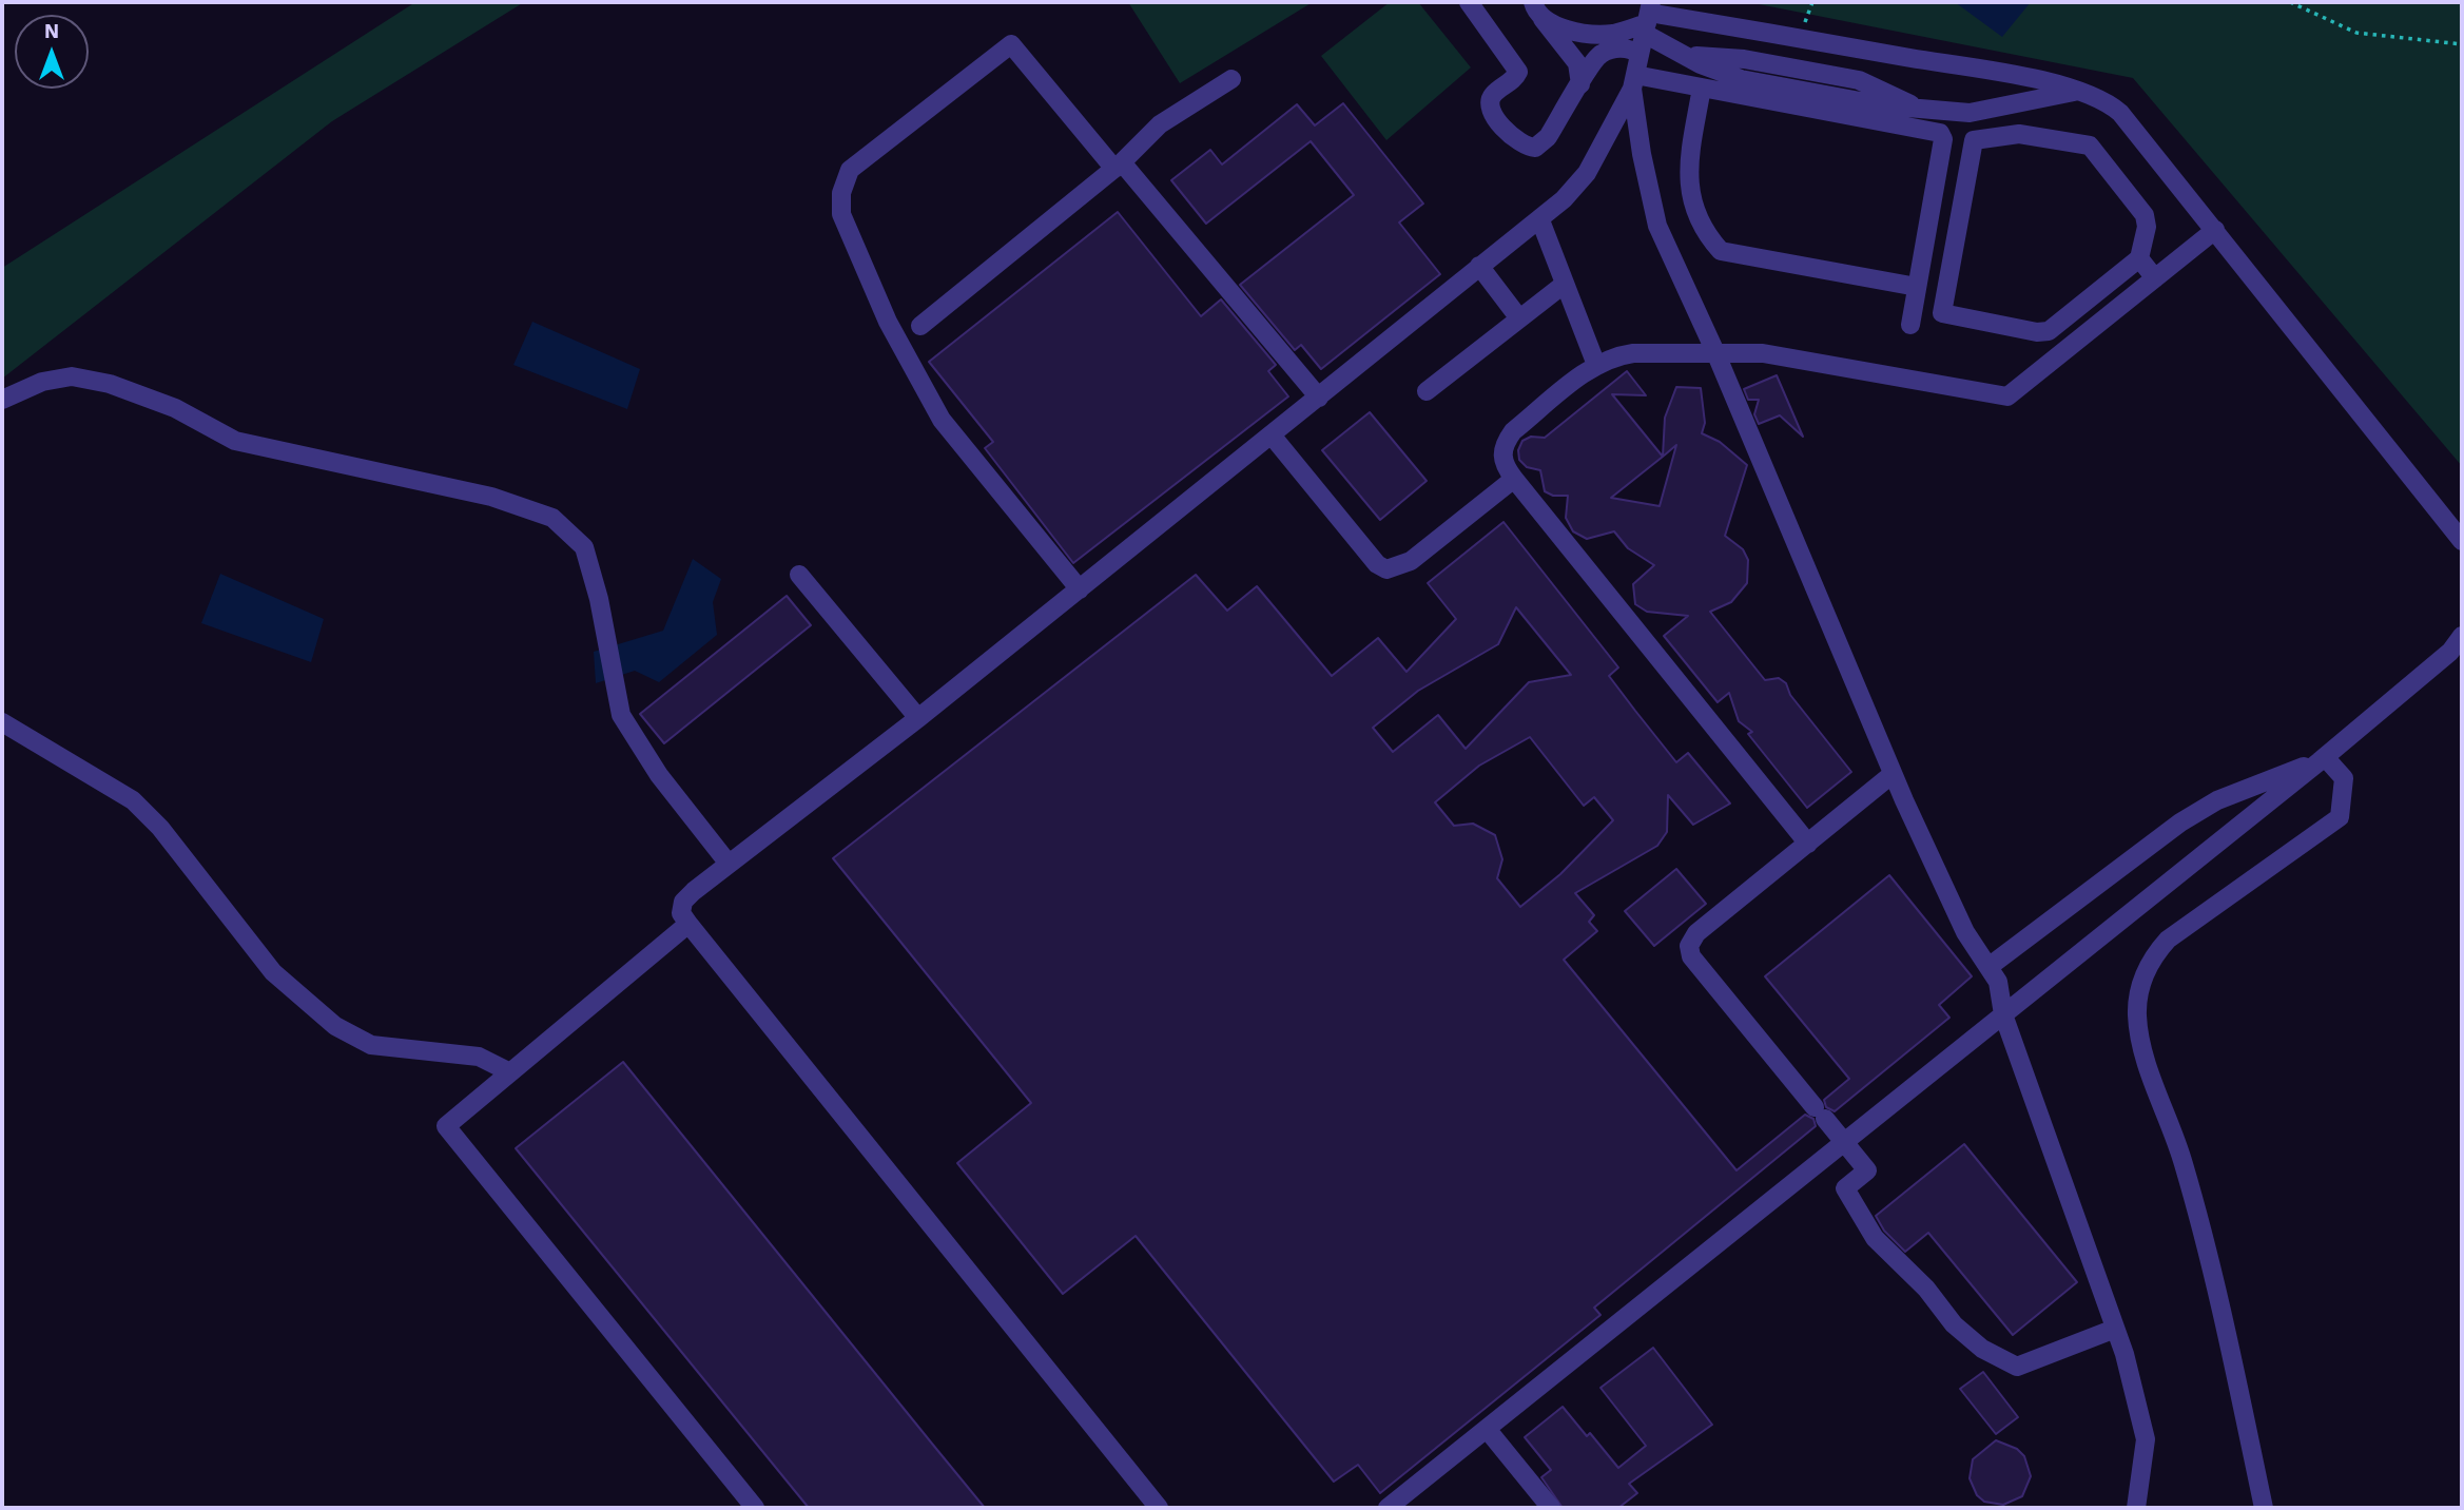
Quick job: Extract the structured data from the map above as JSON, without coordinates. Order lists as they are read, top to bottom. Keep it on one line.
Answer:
{"north":"top"}
